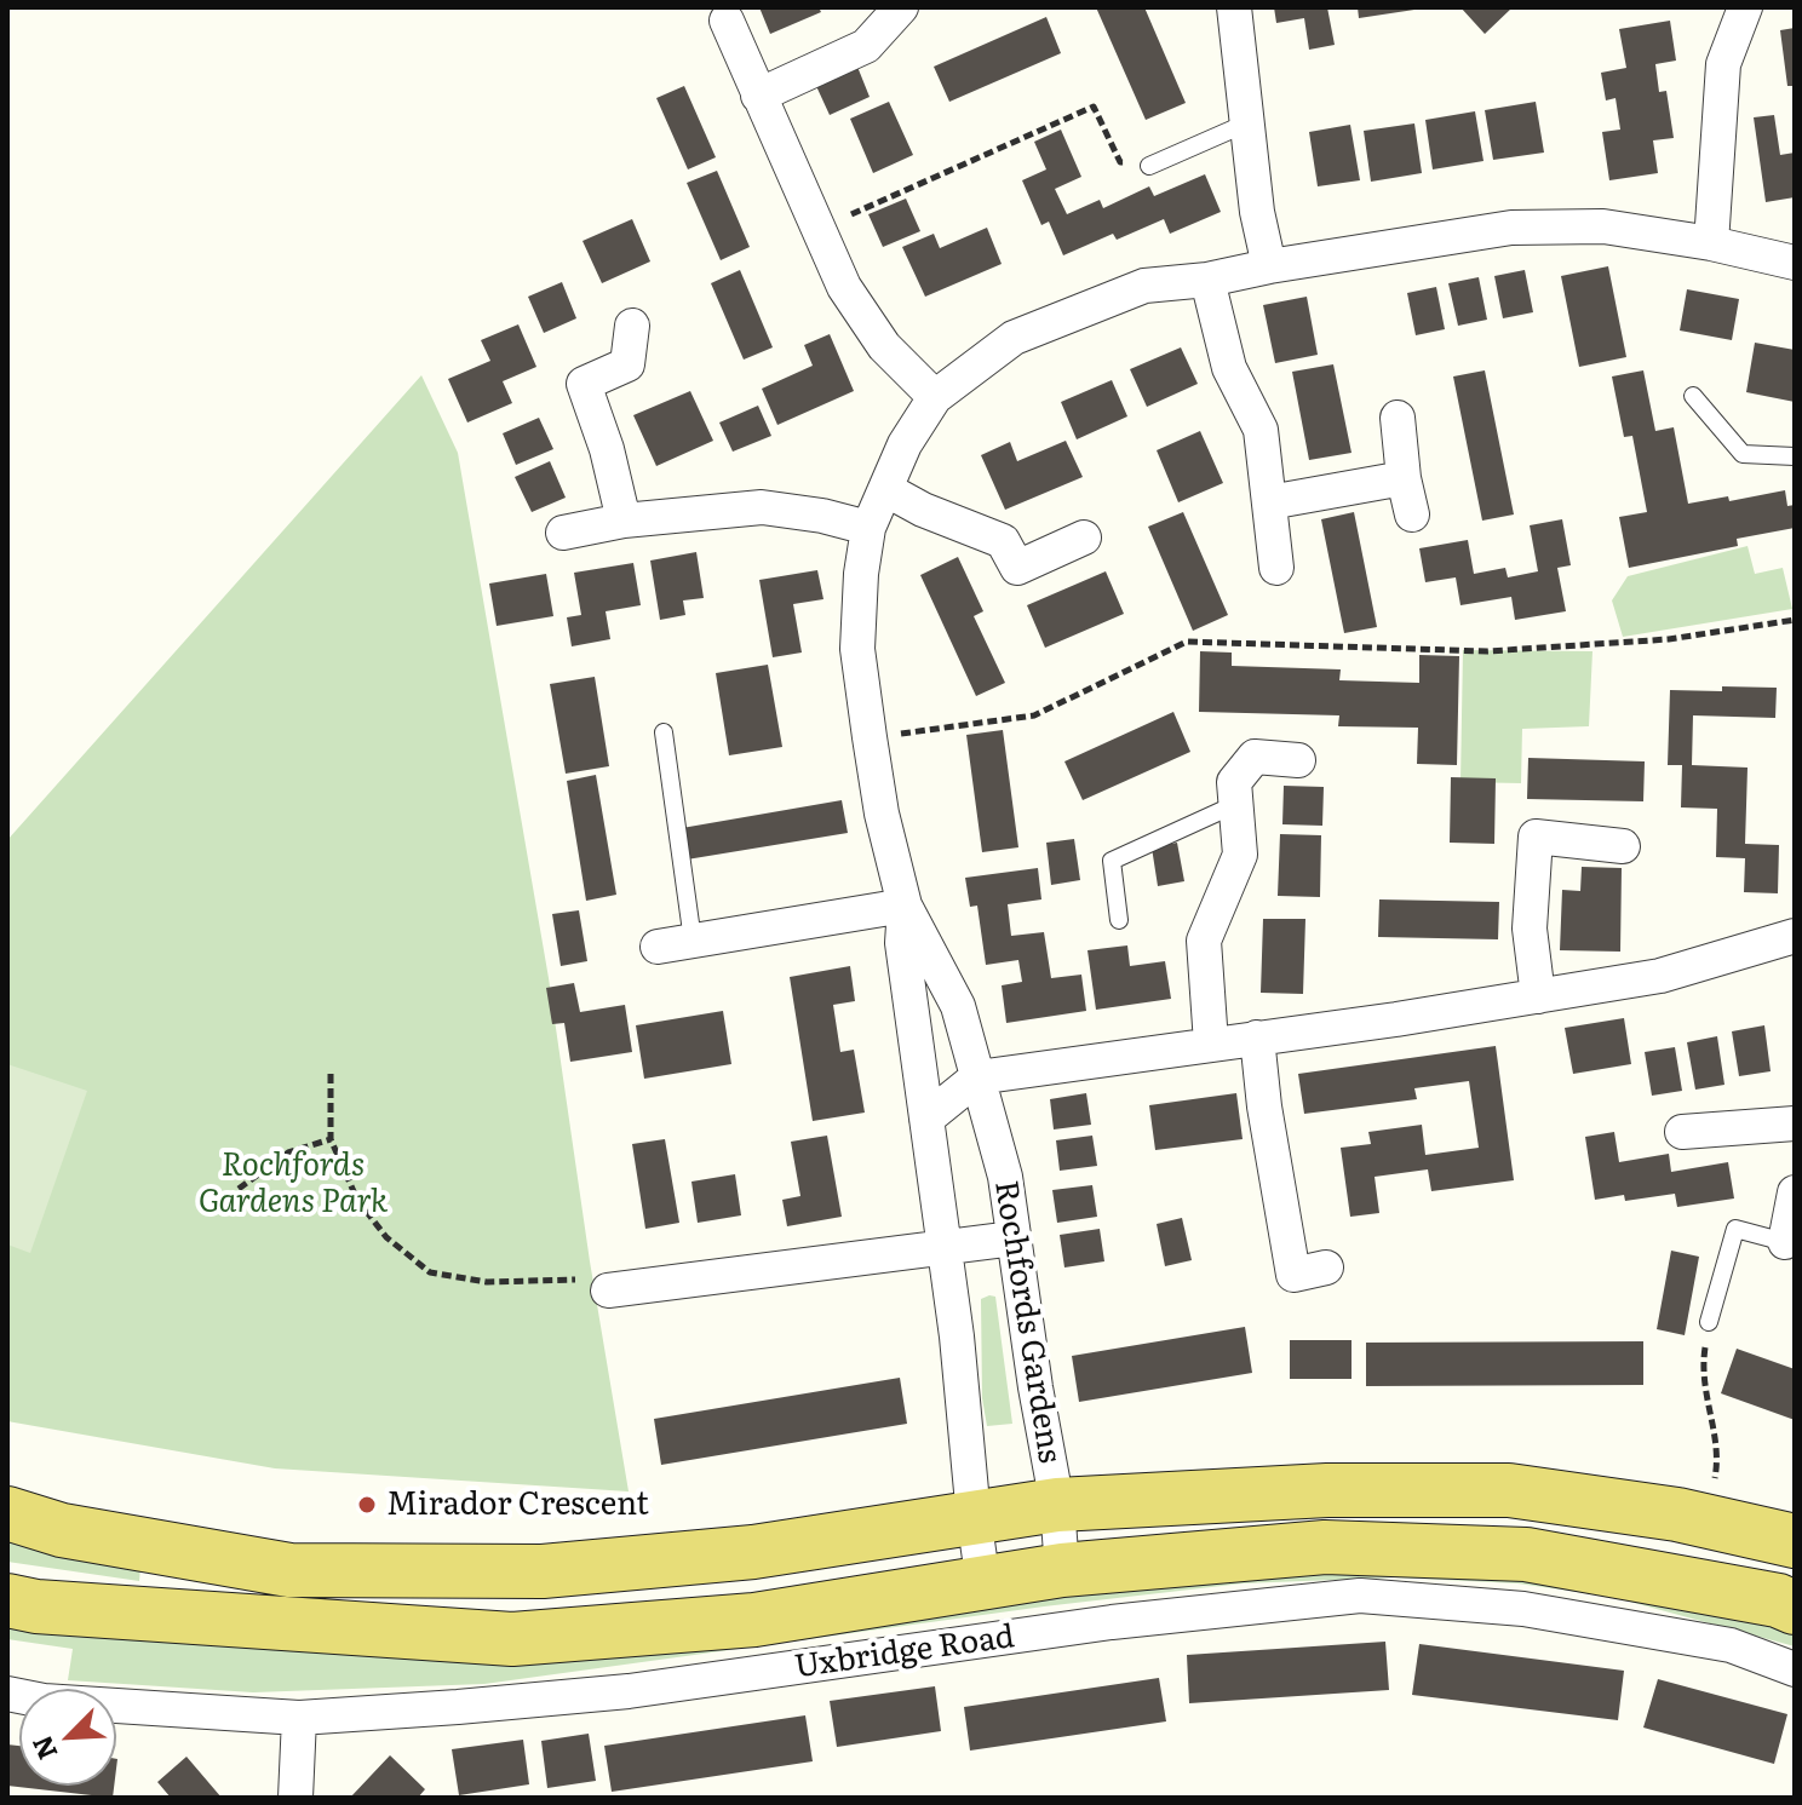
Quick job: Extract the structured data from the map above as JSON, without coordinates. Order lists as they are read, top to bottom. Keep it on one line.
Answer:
{"streets":{"main road":["Uxbridge Road"],"street":["Rochfords Gardens"]},"crossings":[["Rochfords Gardens","Uxbridge Road"]],"parks":["Rochfords Gardens Park"],"places":["Mirador Crescent"],"north":"bottom left"}
